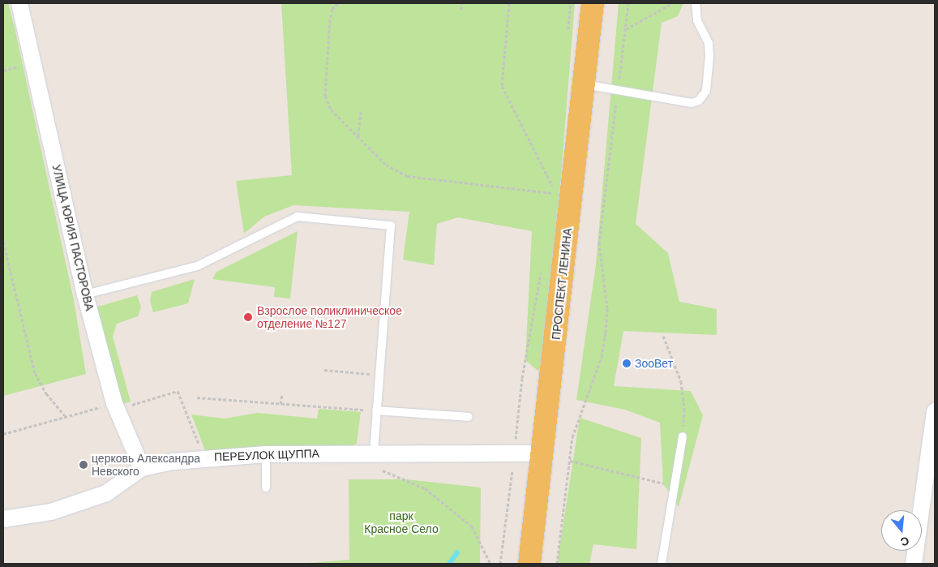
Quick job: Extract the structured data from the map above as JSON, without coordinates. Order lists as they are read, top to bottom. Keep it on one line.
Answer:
{"streets":{"main road":["ПРОСПЕКТ ЛЕНИНА"],"street":["УЛИЦА ЮРИЯ ПАСТОРОВА","ПЕРЕУЛОК ЩУППА"]},"crossings":[["УЛИЦА ЮРИЯ ПАСТОРОВА","ПЕРЕУЛОК ЩУППА"],["ПРОСПЕКТ ЛЕНИНА","ПЕРЕУЛОК ЩУППА"]],"parks":["парк Красное Село"],"places":["Взрослое поликлиническое отделение №127","ЗооВет","церковь Александра Невского"],"north":"bottom"}
